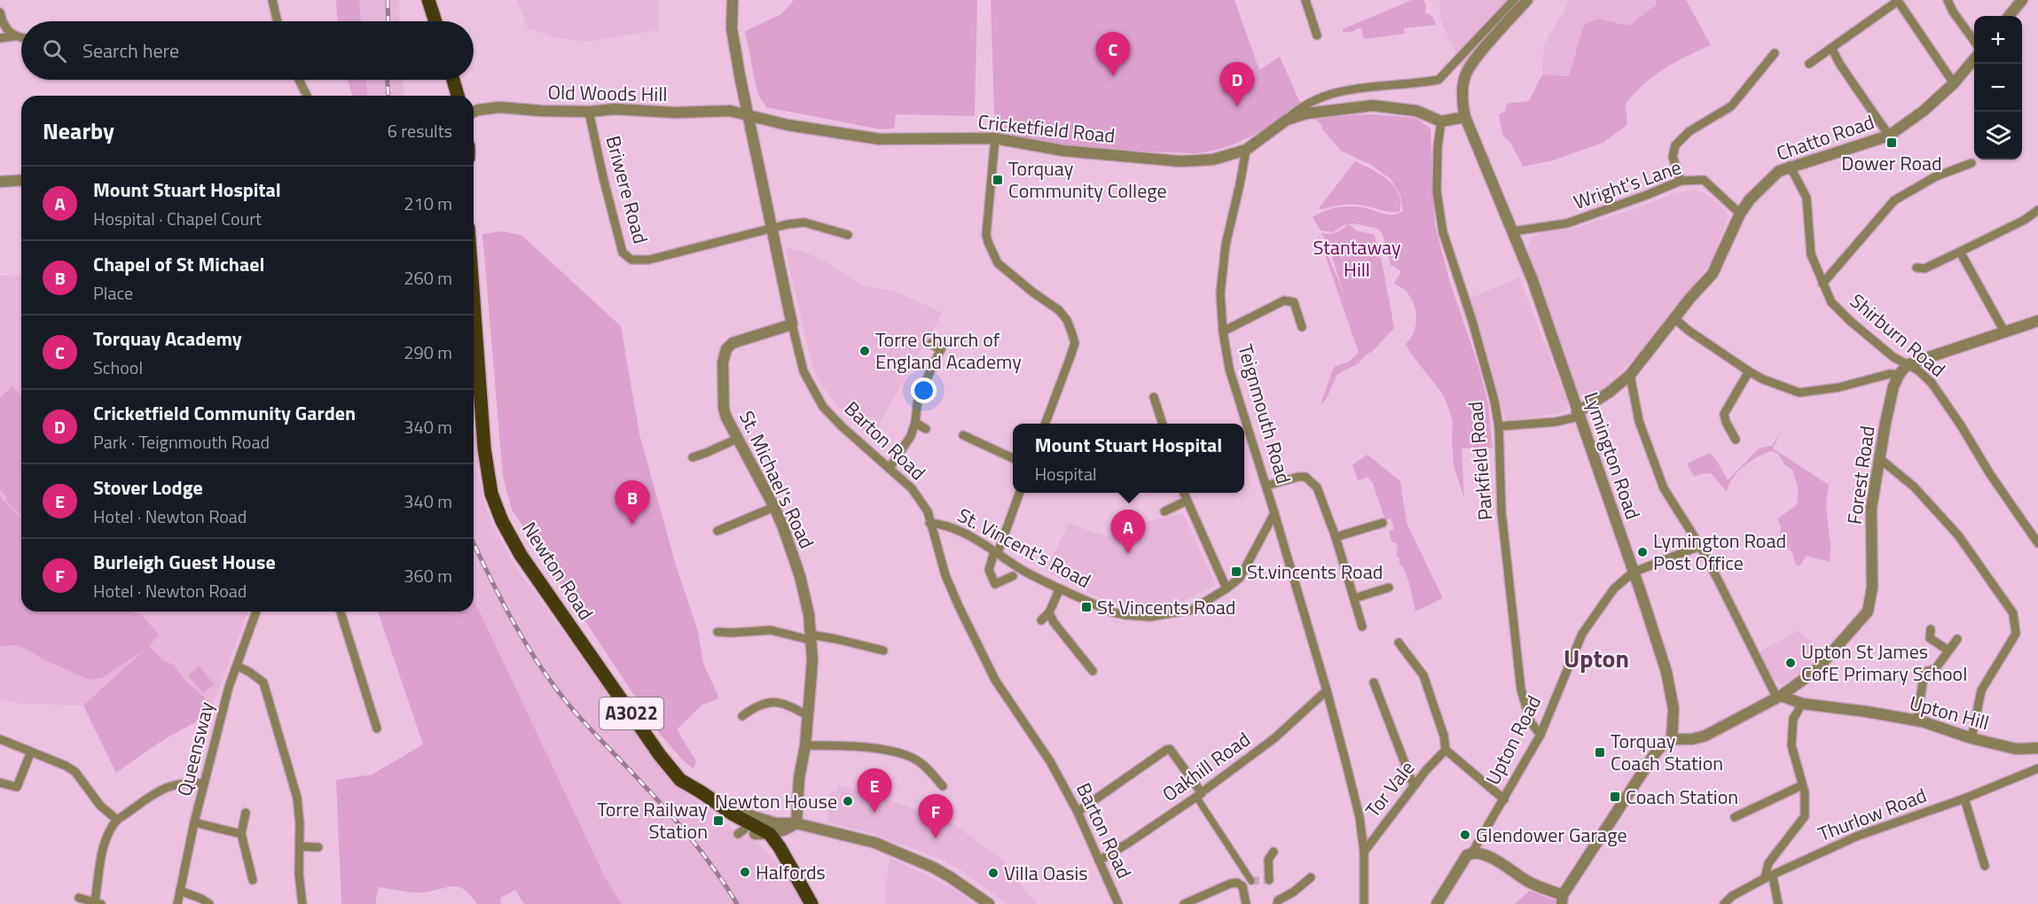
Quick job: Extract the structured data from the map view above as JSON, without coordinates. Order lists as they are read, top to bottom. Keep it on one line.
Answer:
{"streets":{"main road":["Newton Road","A3022"],"street":["Old Woods Hill","Cricketfield Road","Chatto Road","Wright's Lane","Briwere Road","Shirburn Road","Teignmouth Road","Barton Road","Lymington Road","Parkfield Road","Forest Road","St. Michael's Road","St. Vincent's Road","Upton Hill","Upton Road","Queensway","Oakhill Road","Tor Vale","Thurlow Road"]},"crossings":[["Old Woods Hill","Cricketfield Road"],["Old Woods Hill","Briwere Road"],["Old Woods Hill","Barton Road"],["Cricketfield Road","Teignmouth Road"],["Cricketfield Road","Barton Road"],["Chatto Road","Wright's Lane"],["Chatto Road","Shirburn Road"],["Chatto Road","Lymington Road"],["Wright's Lane","Lymington Road"],["Briwere Road","Barton Road"],["Shirburn Road","Forest Road"],["Teignmouth Road","St. Vincent's Road"],["Teignmouth Road","Oakhill Road"],["Teignmouth Road","Tor Vale"],["Barton Road","St. Michael's Road"],["Barton Road","St. Vincent's Road"],["Barton Road","Oakhill Road"],["Lymington Road","Upton Road"],["Parkfield Road","Upton Road"],["Forest Road","Upton Hill"],["St. Michael's Road","Newton Road"],["Newton Road","A3022"]],"districts":["Upton"],"parks":["Stantaway Hill"],"places":{"transit":["Dower Road","Torquay Community College","St.vincents Road","St Vincents Road","Torquay Coach Station","Coach Station","Torre Railway Station"],"other":["Torre Church of England Academy","Lymington Road Post Office","Upton St James CofE Primary School","Newton House","Glendower Garage","Halfords","Villa Oasis"]},"page":{"map_buttons":["+","−"],"search":"Search here","pins":["C","D","B","A","E","F"],"heading":["Nearby","6 results"],"list":[{"mark":"A","name":"Mount Stuart Hospital","note":"Hospital · Chapel Court","value":"210 m"},{"mark":"B","name":"Chapel of St Michael","note":"Place","value":"260 m"},{"mark":"C","name":"Torquay Academy","note":"School","value":"290 m"},{"mark":"D","name":"Cricketfield Community Garden","note":"Park · Teignmouth Road","value":"340 m"},{"mark":"E","name":"Stover Lodge","note":"Hotel · Newton Road","value":"340 m"},{"mark":"F","name":"Burleigh Guest House","note":"Hotel · Newton Road","value":"360 m"}],"popup":["Mount Stuart Hospital","Hospital"]}}
